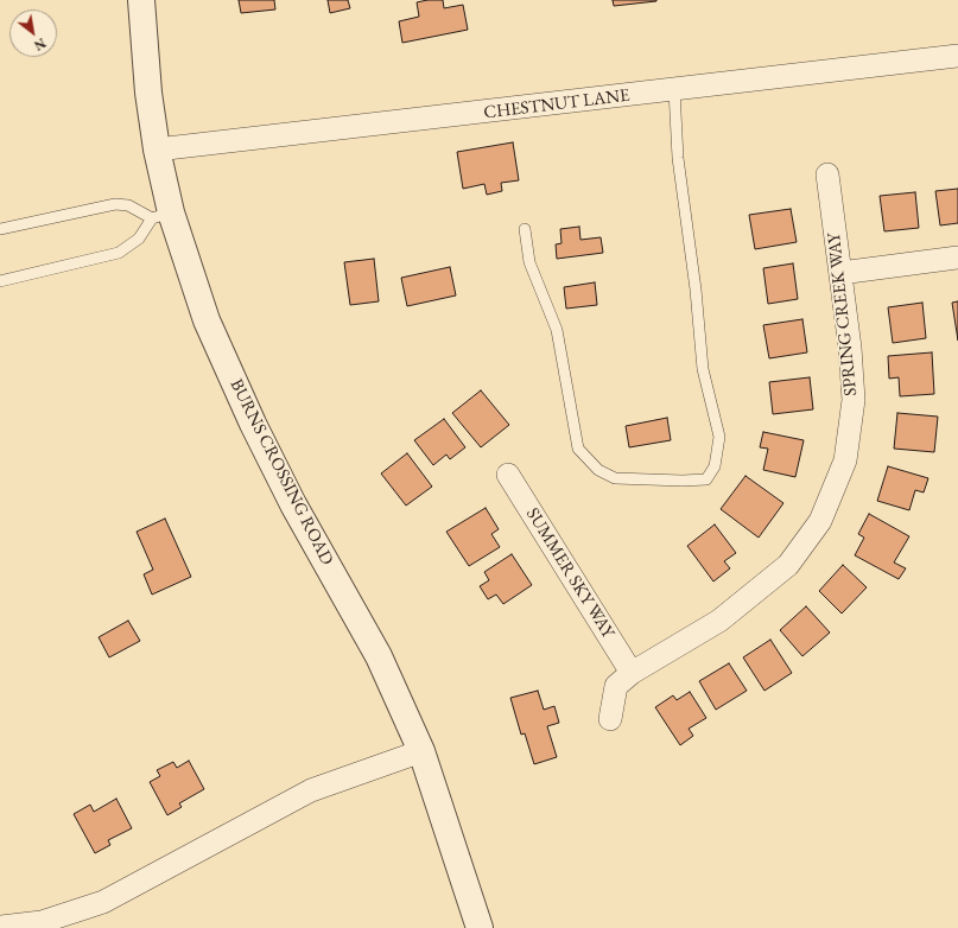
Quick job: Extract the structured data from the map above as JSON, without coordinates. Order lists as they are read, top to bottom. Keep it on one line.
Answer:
{"streets":{"street":["CHESTNUT LANE","SPRING CREEK WAY","BURNS CROSSING ROAD","SUMMER SKY WAY"]},"crossings":[["CHESTNUT LANE","BURNS CROSSING ROAD"],["SPRING CREEK WAY","SUMMER SKY WAY"]],"north":"bottom right"}
